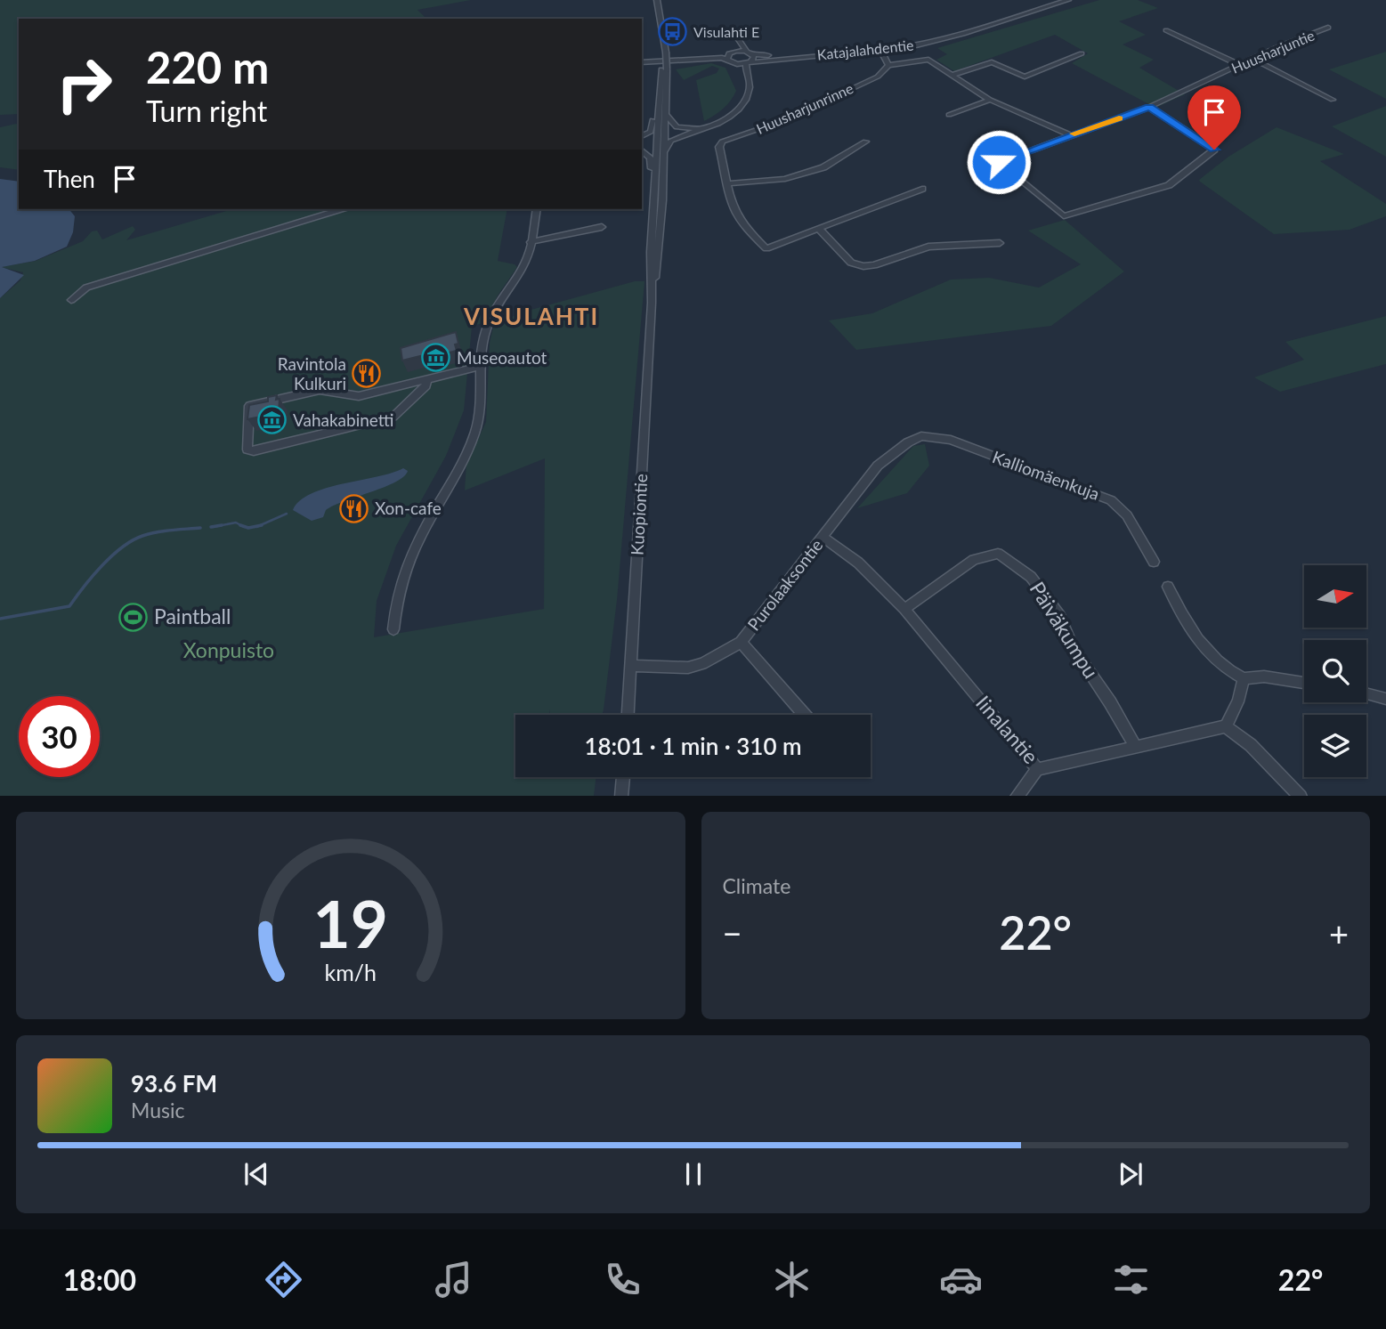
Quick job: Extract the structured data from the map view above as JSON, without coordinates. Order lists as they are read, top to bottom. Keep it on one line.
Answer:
{"streets":{"street":["Katajalahdentie","Huusharjuntie","Huusharjunrinne","Kalliomäenkuja","Kuopiontie","Purolaaksontie","Päiväkumpu","Iinalantie"]},"crossings":[["Kalliomäenkuja","Purolaaksontie"],["Kuopiontie","Purolaaksontie"],["Purolaaksontie","Iinalantie"],["Päiväkumpu","Iinalantie"]],"districts":["VISULAHTI"],"parks":["Xonpuisto"],"places":{"bus stop":["Visulahti E"],"museum":["Museoautot","Vahakabinetti"],"restaurant":["Ravintola Kulkuri","Xon-cafe"],"sports":["Paintball"]},"north":"right","page":{"turn":["220 m","Turn right"],"then":"Then","limit":"30","trip":"18:01 · 1 min · 310 m","tile":"Climate","heat":["−","22°","+"],"song":["93.6 FM","Music"],"tabs":["18:00","22°"],"gauge":["19","km/h"]}}
